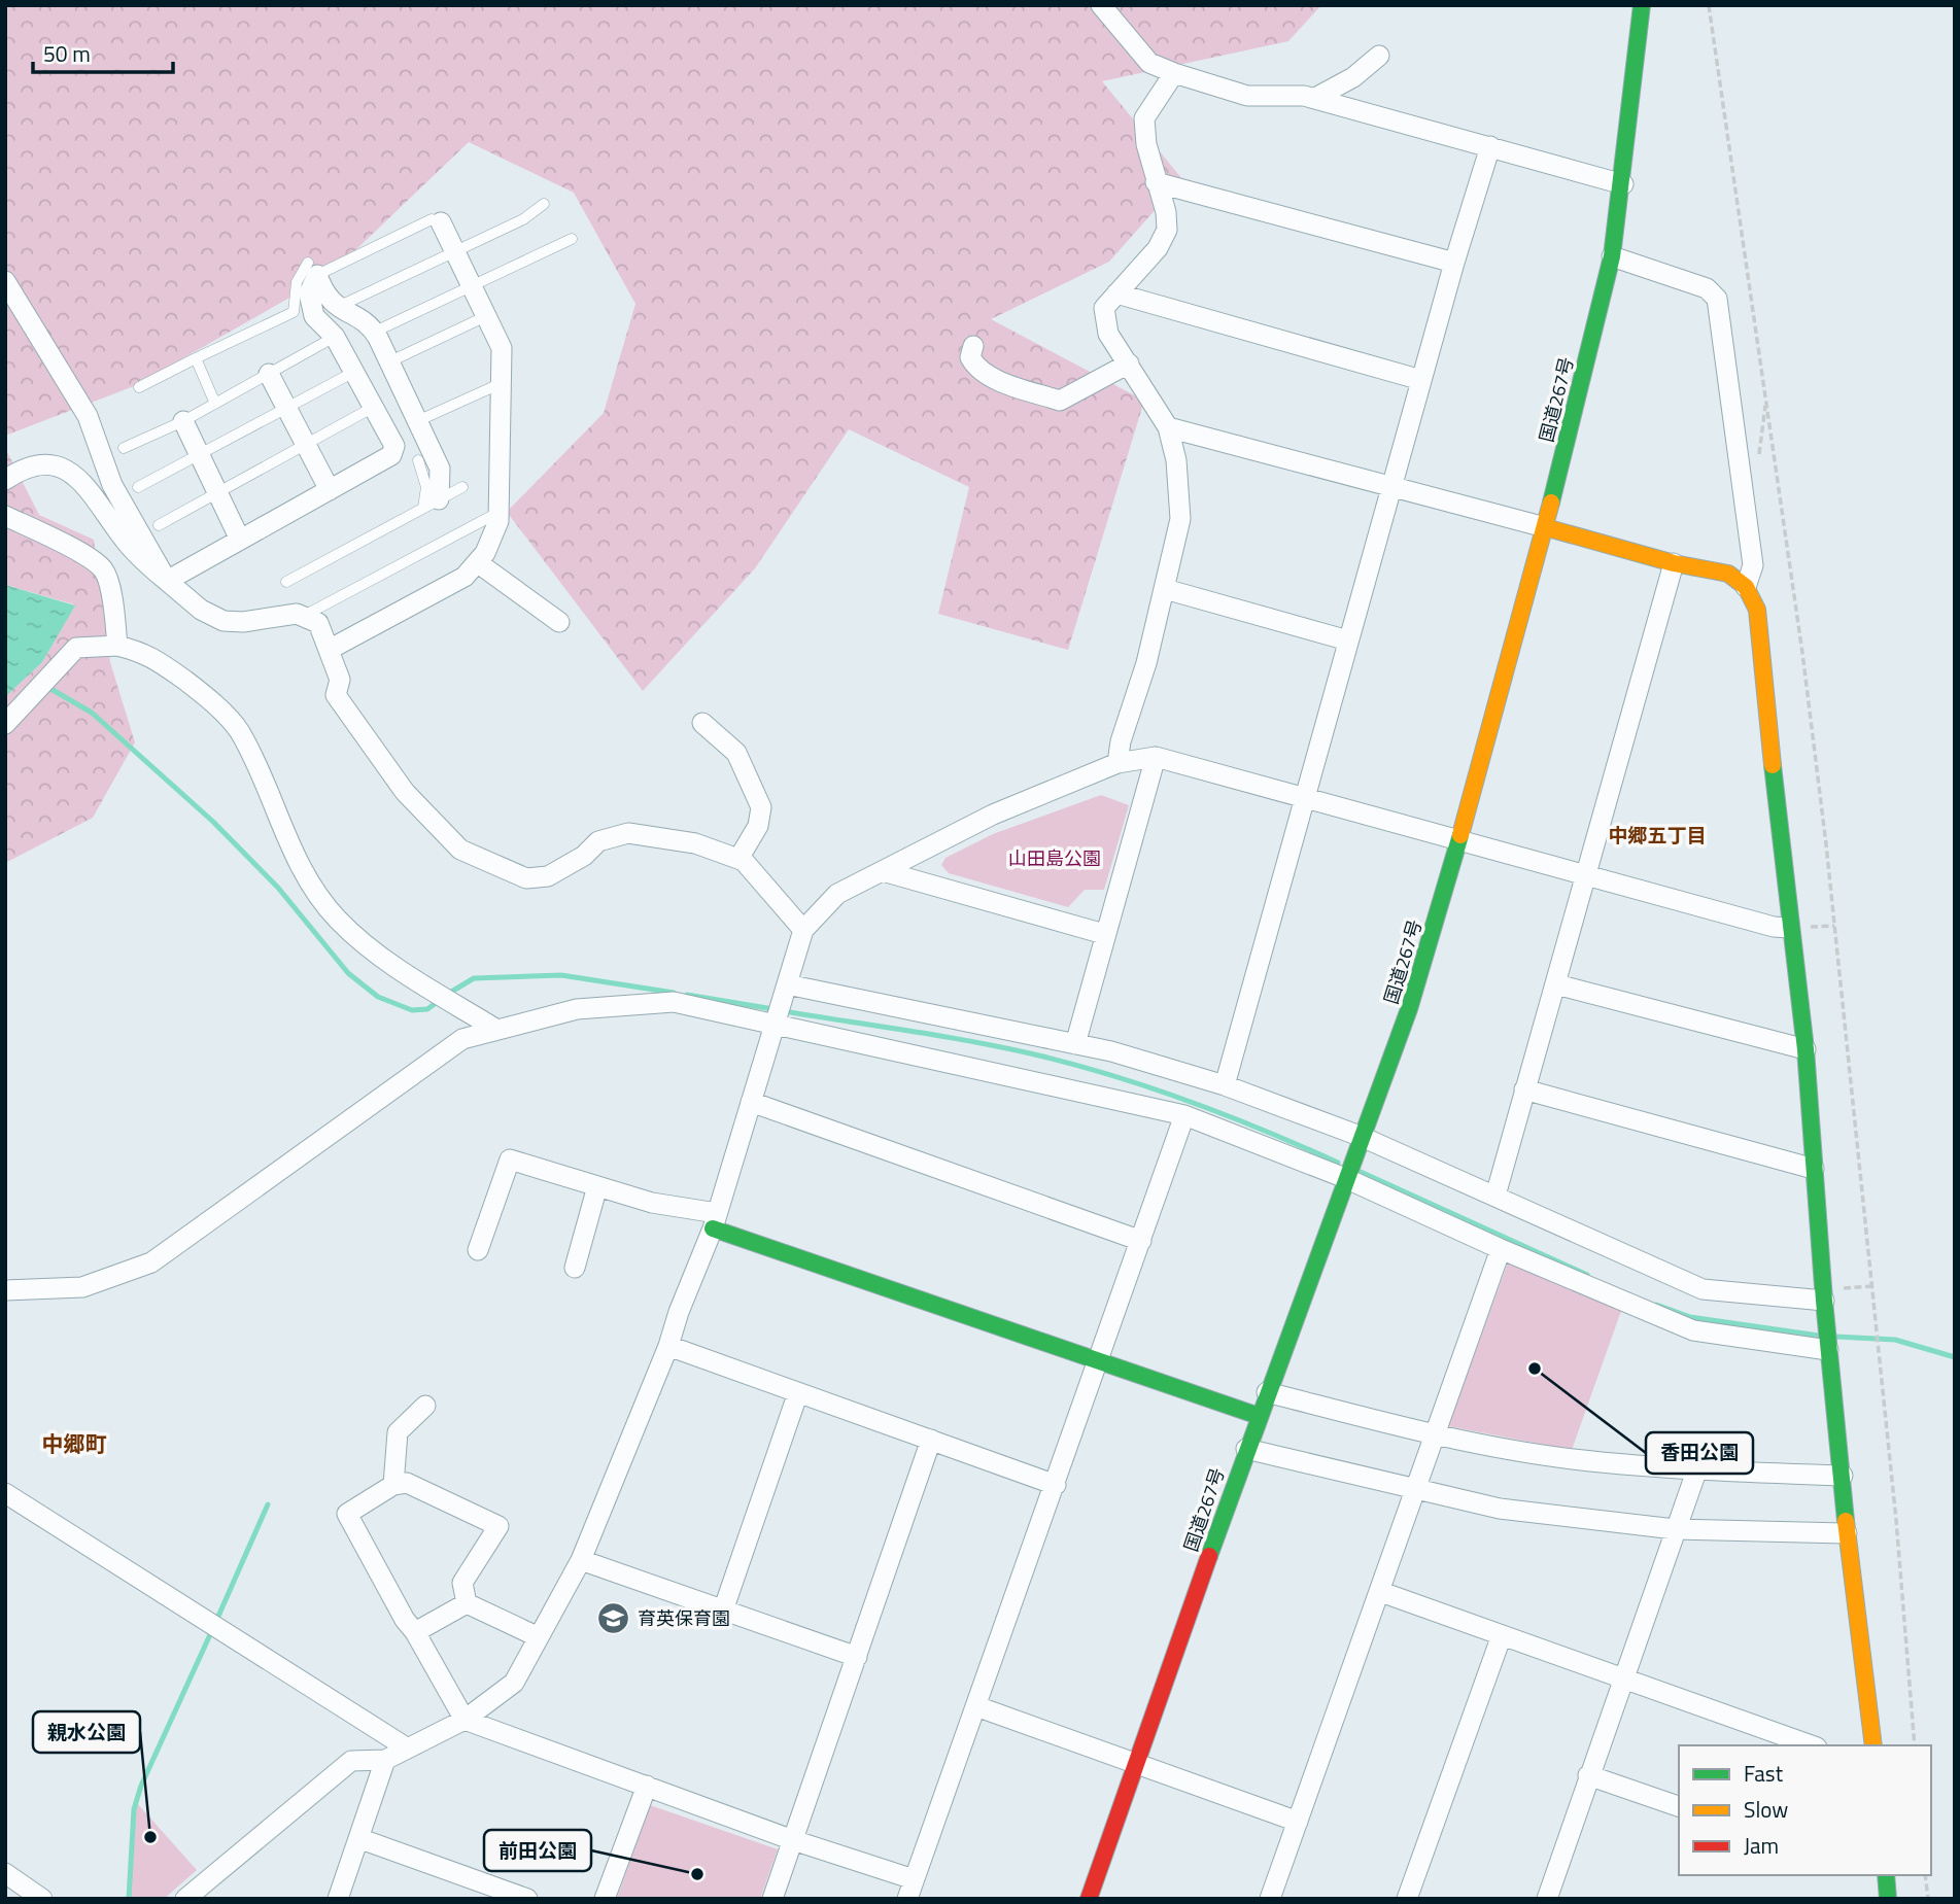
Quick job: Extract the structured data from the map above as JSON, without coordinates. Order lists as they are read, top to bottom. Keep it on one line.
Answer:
{"streets":{"main road":["国道267号"]},"districts":["中郷五丁目","中郷町"],"parks":["山田島公園"],"places":{"other":["香田公園","親水公園","前田公園"],"school or university":["育英保育園"]},"legend":["Fast","Slow","Jam"],"scale_bar":"50 m"}
